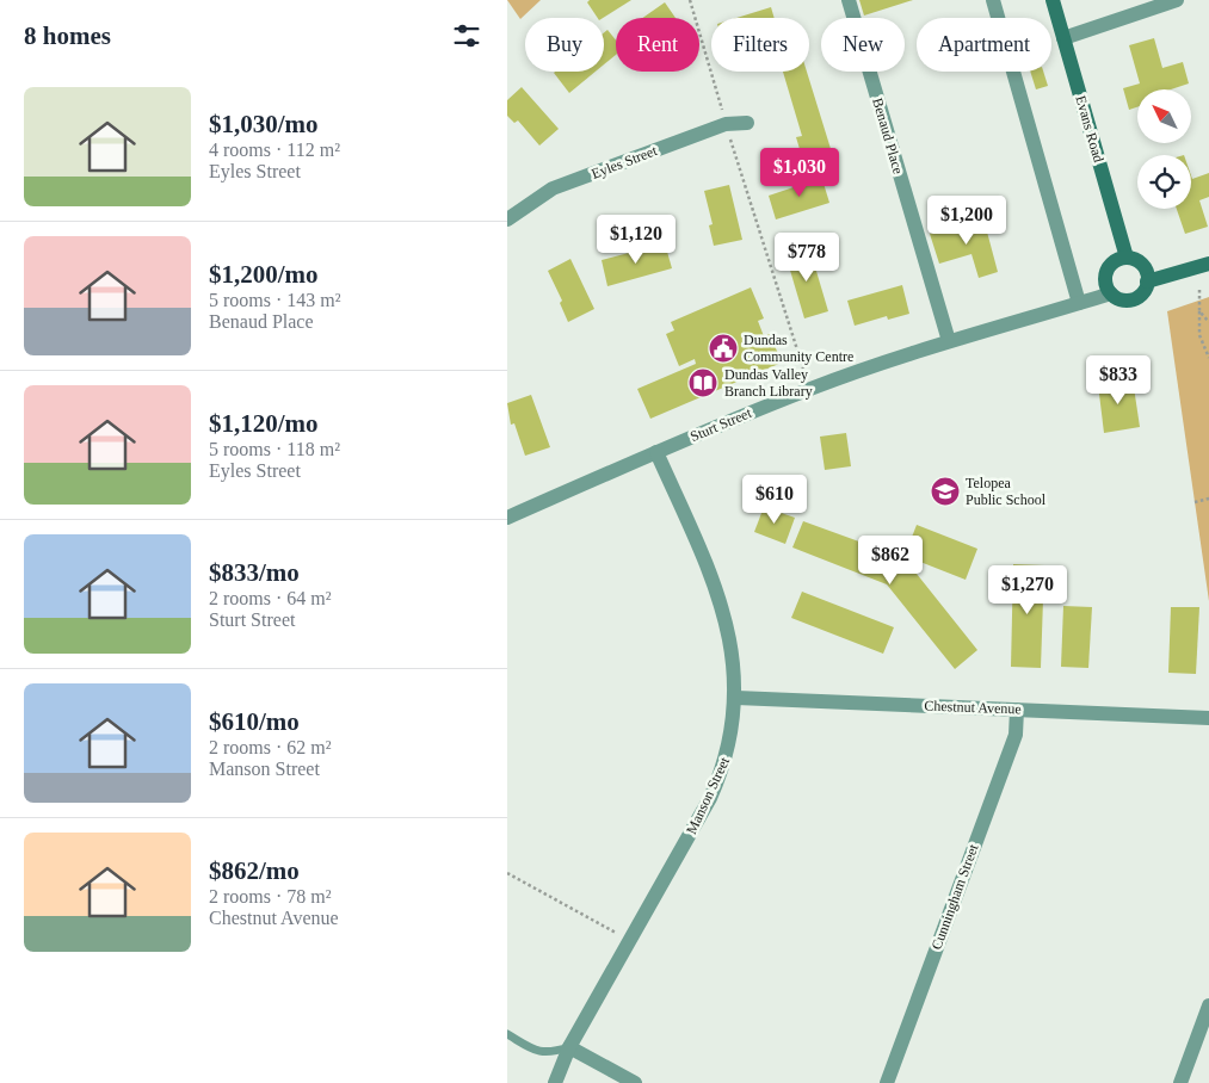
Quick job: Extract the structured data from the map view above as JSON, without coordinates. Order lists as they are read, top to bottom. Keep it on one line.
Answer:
{"streets":{"street":["Evans Road","Benaud Place","Eyles Street","Sturt Street","Chestnut Avenue","Manson Street","Cunningham Street"]},"crossings":[["Evans Road","Sturt Street"],["Benaud Place","Sturt Street"],["Sturt Street","Manson Street"],["Chestnut Avenue","Manson Street"],["Chestnut Avenue","Cunningham Street"]],"places":{"public building":["Dundas Community Centre"],"library":["Dundas Valley Branch Library"],"school or university":["Telopea Public School"]},"north":"top left","page":{"heading":"8 homes","chip":["Buy","Rent","Filters","New","Apartment"],"list":[{"name":"$1,030/mo","note":"4 rooms · 112 m² · Eyles Street"},{"name":"$1,200/mo","note":"5 rooms · 143 m² · Benaud Place"},{"name":"$1,120/mo","note":"5 rooms · 118 m² · Eyles Street"},{"name":"$833/mo","note":"2 rooms · 64 m² · Sturt Street"},{"name":"$610/mo","note":"2 rooms · 62 m² · Manson Street"},{"name":"$862/mo","note":"2 rooms · 78 m² · Chestnut Avenue"}],"price":["$1,030","$1,200","$1,120","$778","$833","$610","$862","$1,270"]}}
